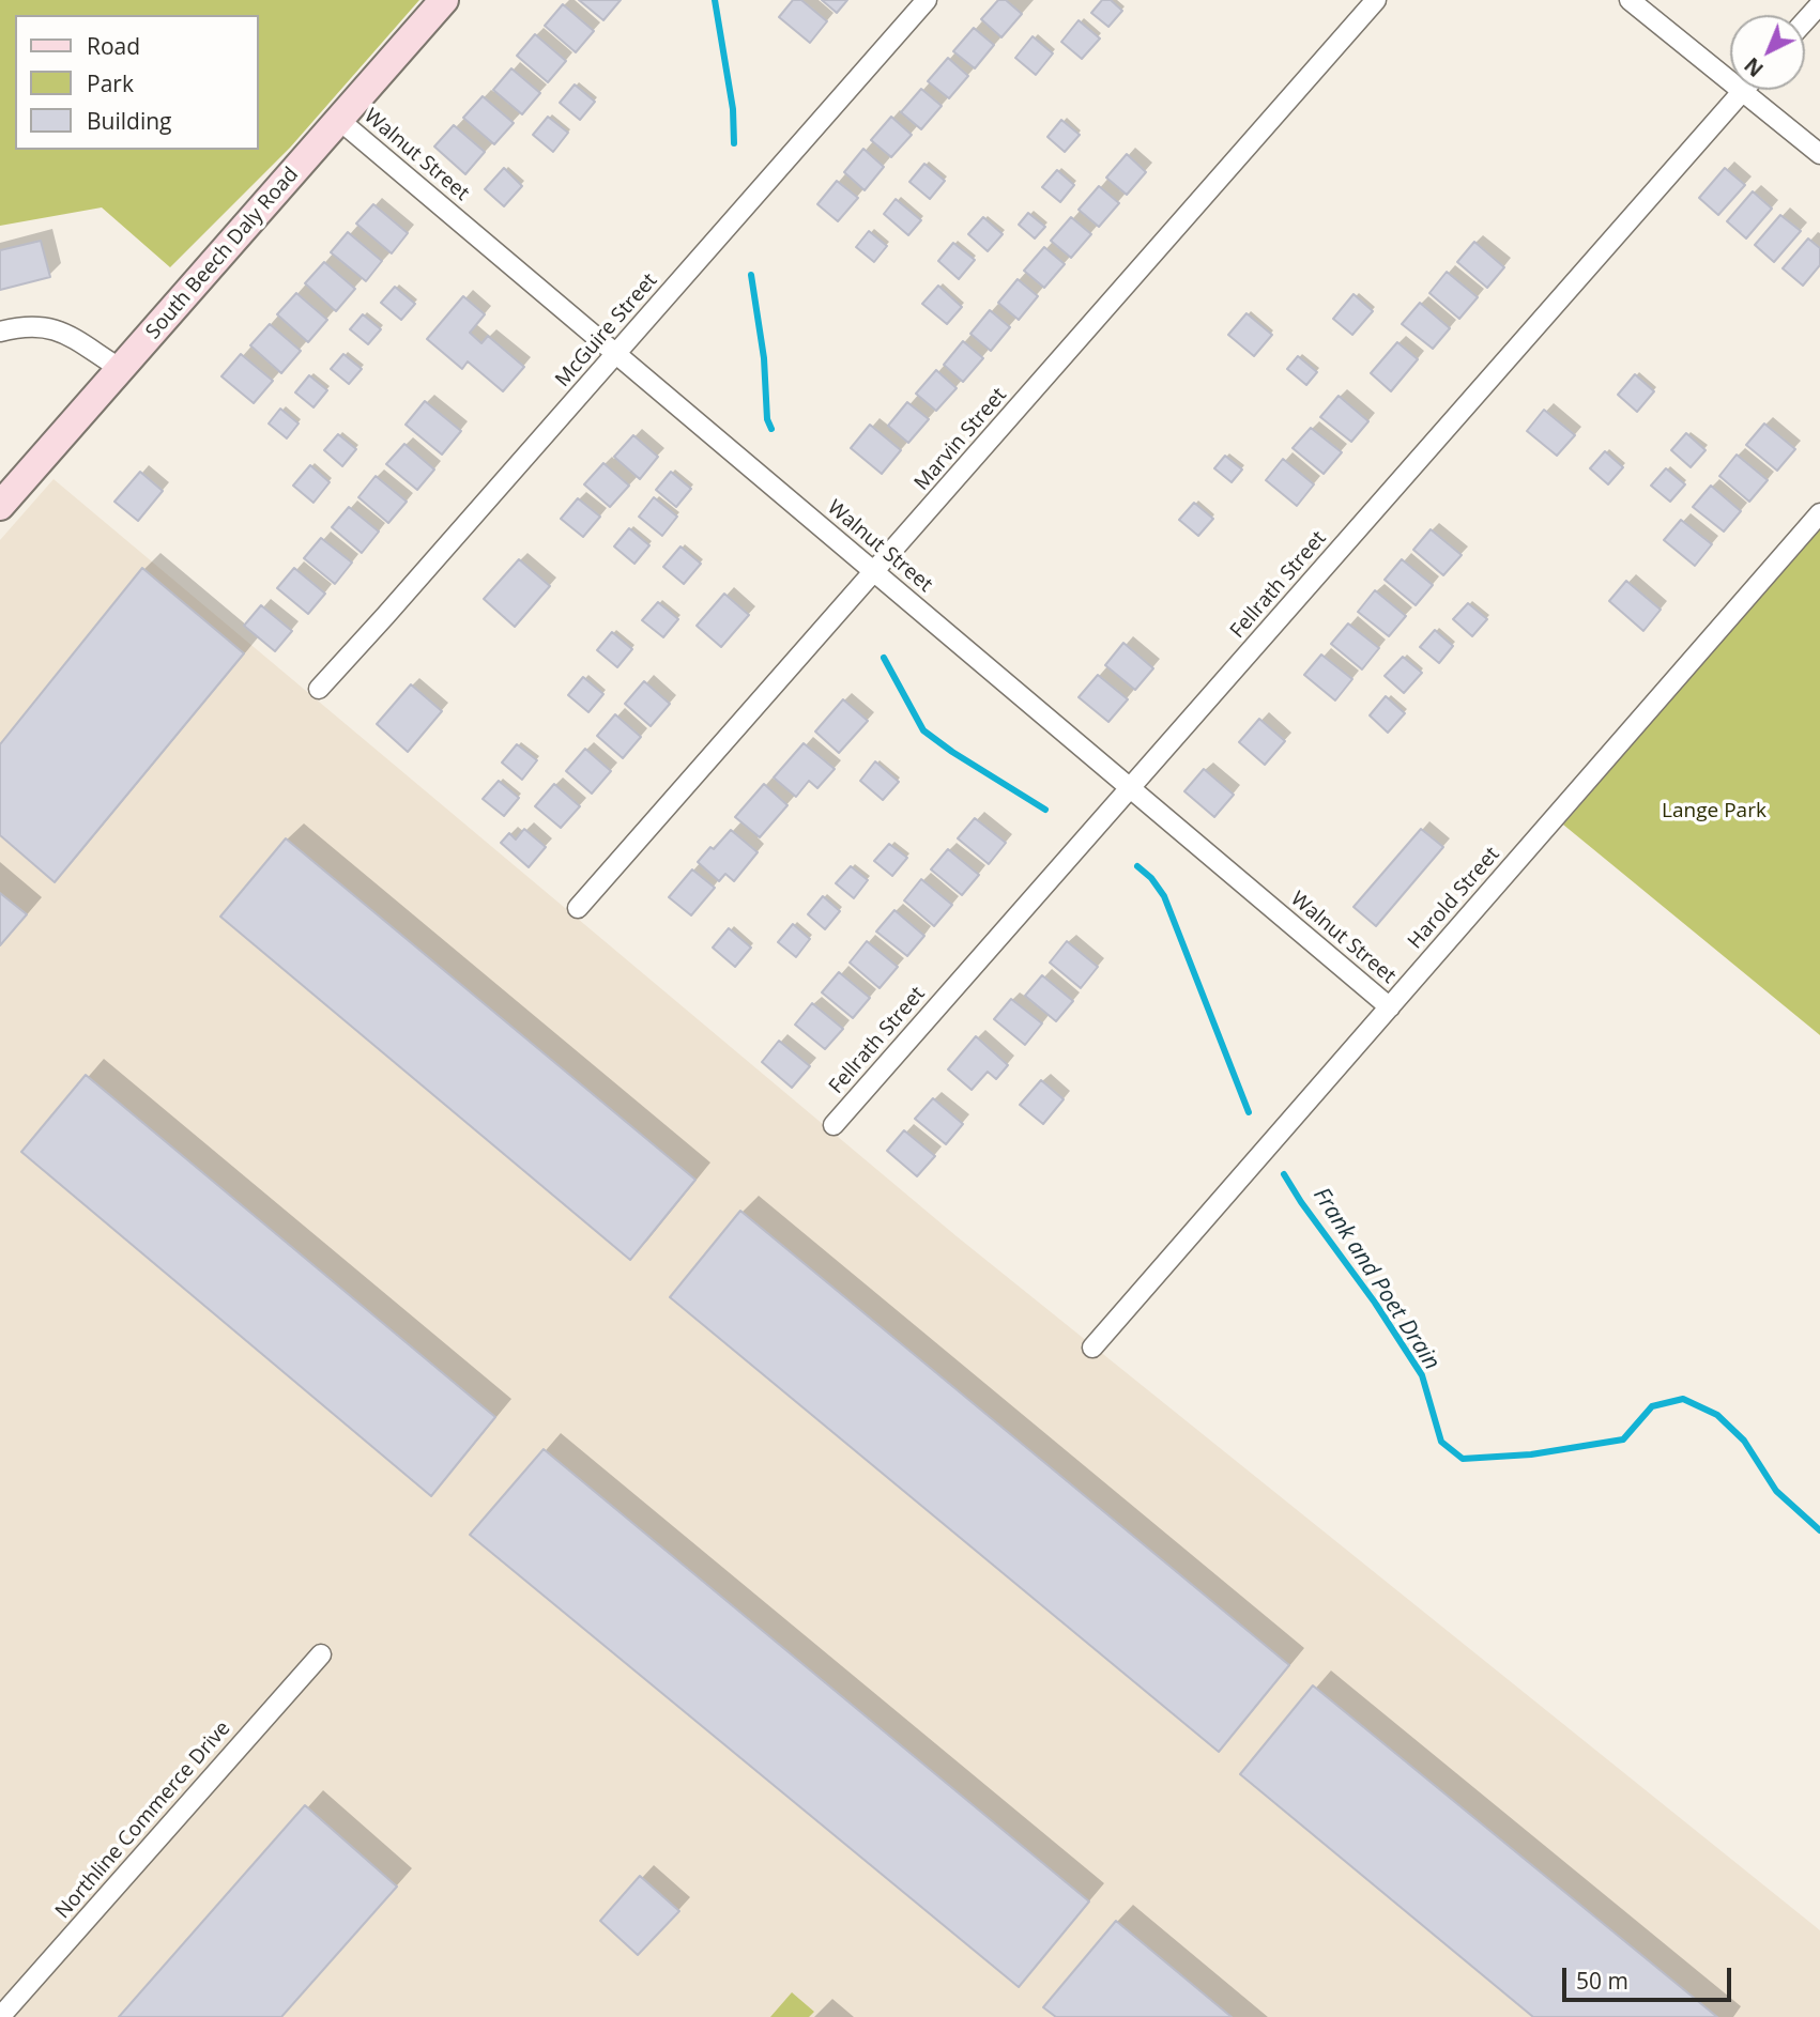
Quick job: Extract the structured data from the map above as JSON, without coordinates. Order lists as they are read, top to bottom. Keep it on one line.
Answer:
{"streets":{"street":["Walnut Street","South Beech Daly Road","McGuire Street","Marvin Street","Fellrath Street","Harold Street","Northline Commerce Drive"]},"crossings":[["Walnut Street","South Beech Daly Road"],["Walnut Street","McGuire Street"],["Walnut Street","Marvin Street"],["Walnut Street","Fellrath Street"],["Walnut Street","Harold Street"]],"water":["Frank and Poet Drain"],"parks":["Lange Park"],"legend":["Road","Park","Building"],"scale_bar":"50 m","north":"bottom left"}
